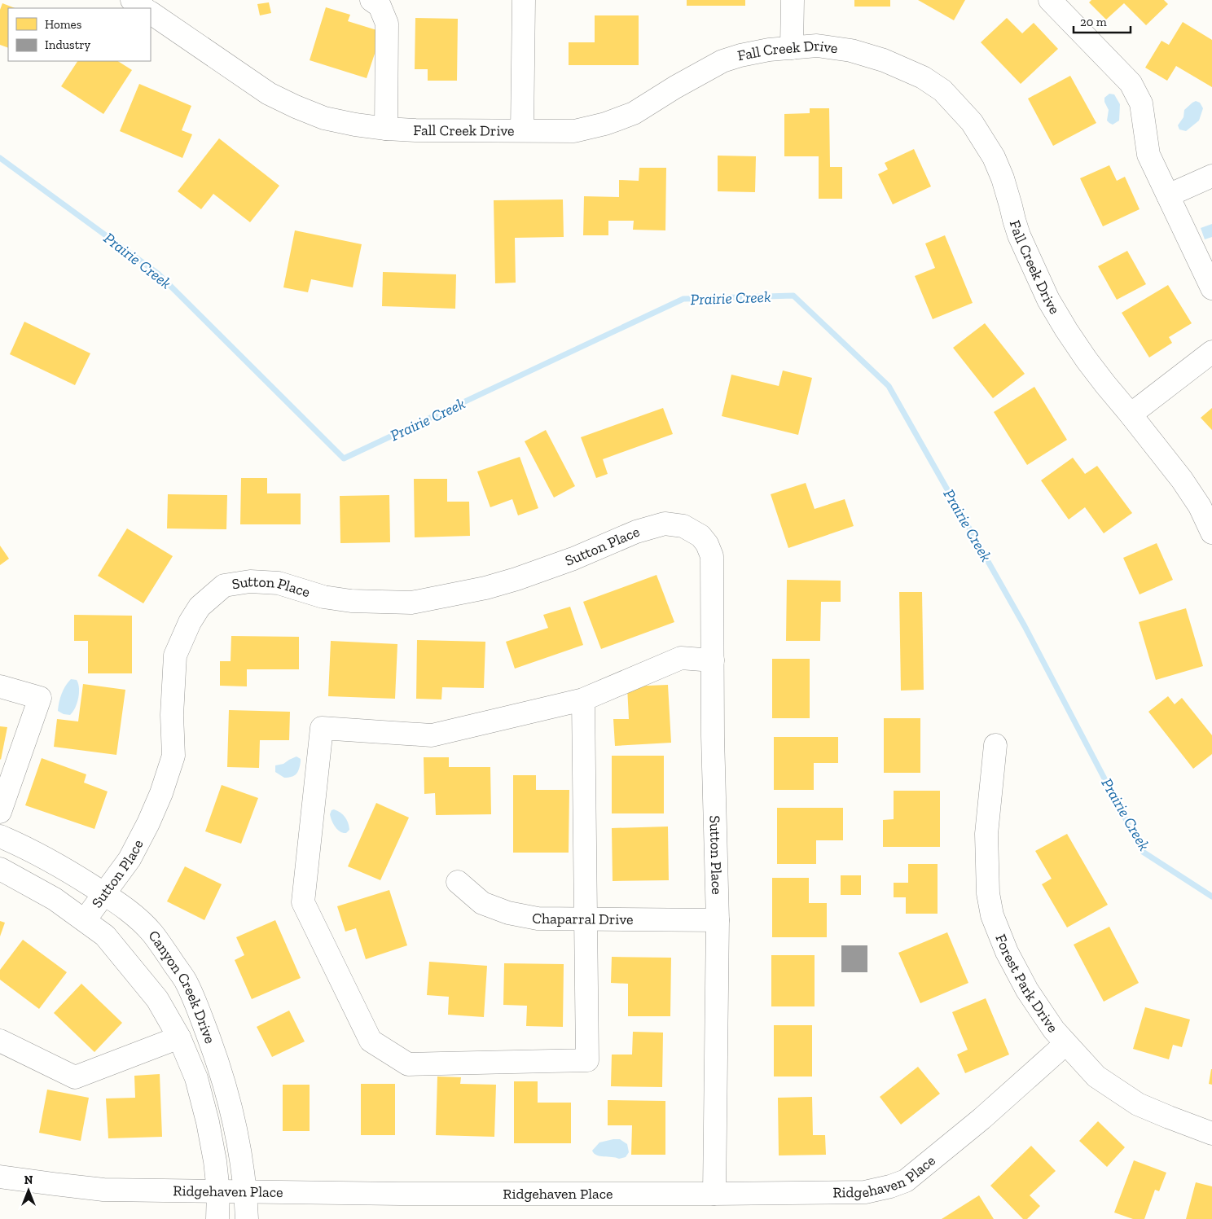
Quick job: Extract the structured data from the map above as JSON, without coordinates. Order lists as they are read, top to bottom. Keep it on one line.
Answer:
{"streets":{"street":["Fall Creek Drive","Sutton Place","Chaparral Drive","Forest Park Drive","Canyon Creek Drive","Ridgehaven Place"]},"crossings":[["Sutton Place","Chaparral Drive"],["Sutton Place","Canyon Creek Drive"],["Sutton Place","Ridgehaven Place"],["Forest Park Drive","Ridgehaven Place"],["Canyon Creek Drive","Ridgehaven Place"]],"water":["Prairie Creek"],"legend":["Homes","Industry"],"scale_bar":"20 m","north":"top"}
